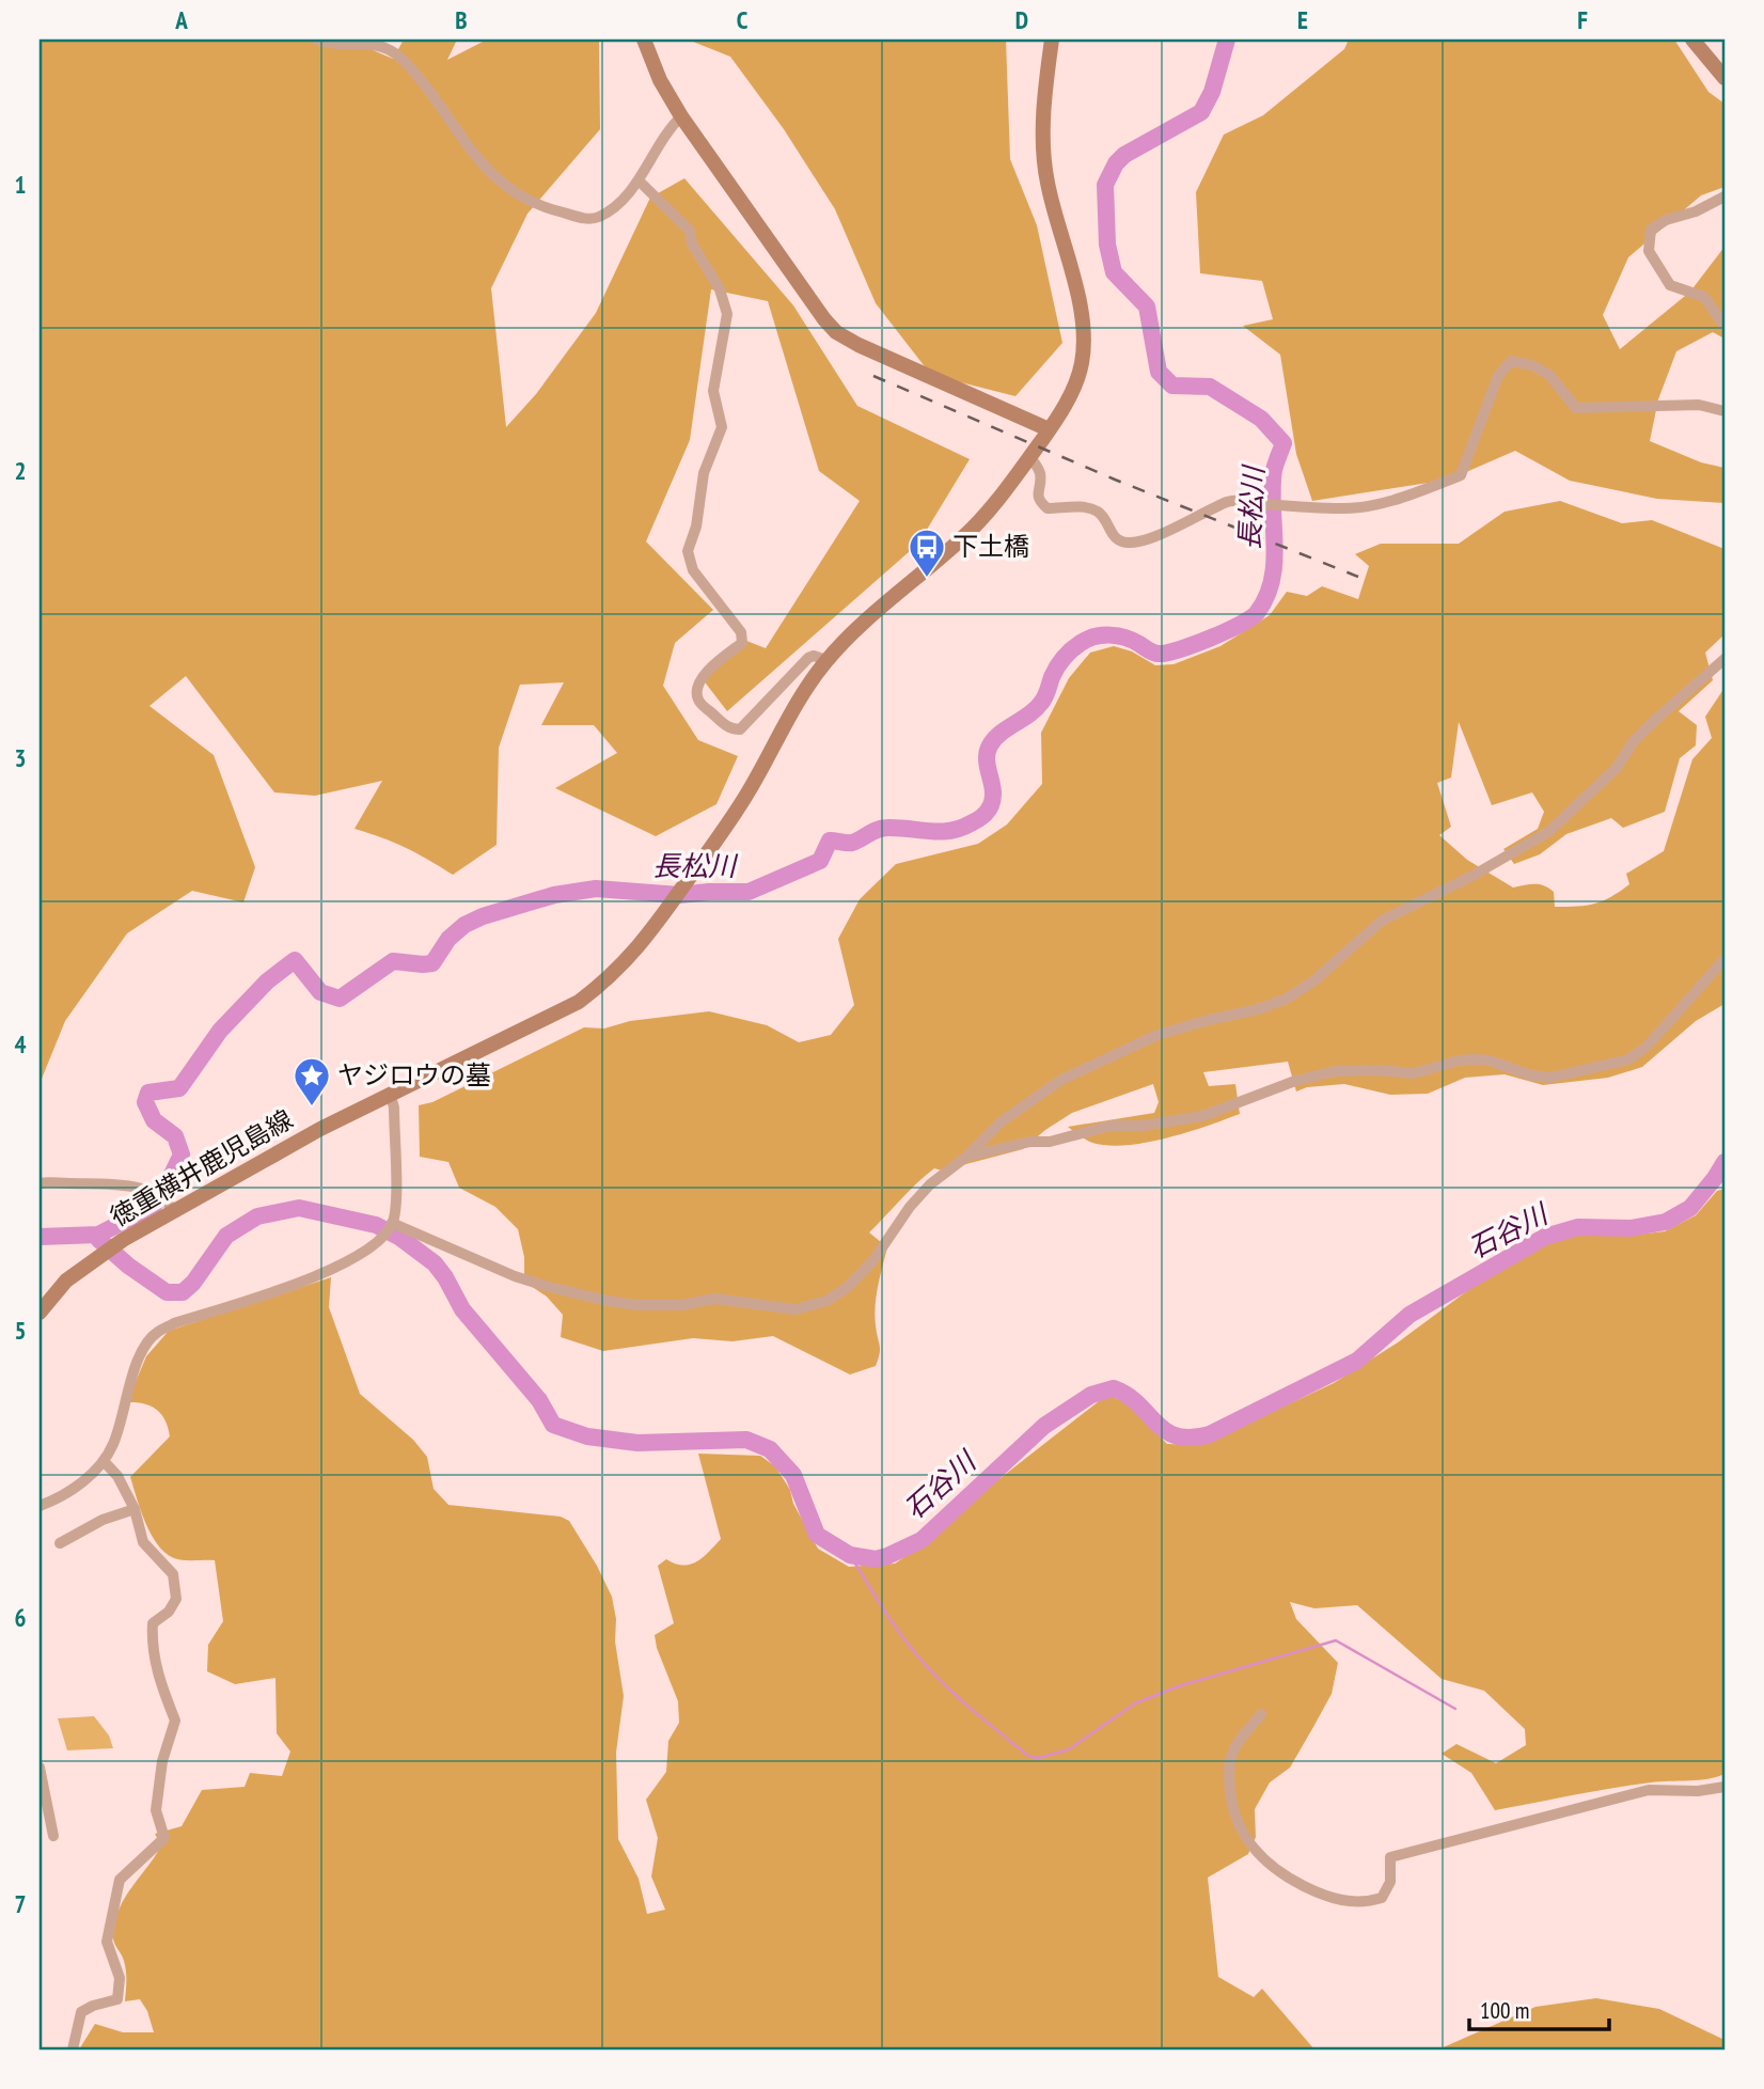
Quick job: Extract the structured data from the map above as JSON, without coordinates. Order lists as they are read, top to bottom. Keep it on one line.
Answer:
{"streets":{"main road":["徳重横井鹿児島線"]},"water":["長松川","石谷川"],"places":{"bus stop":["下土橋"],"place":["ヤジロウの墓"]},"scale_bar":"100 m","grid":{"columns":["A","B","C","D","E","F"],"rows":["1","2","3","4","5","6","7"]}}
